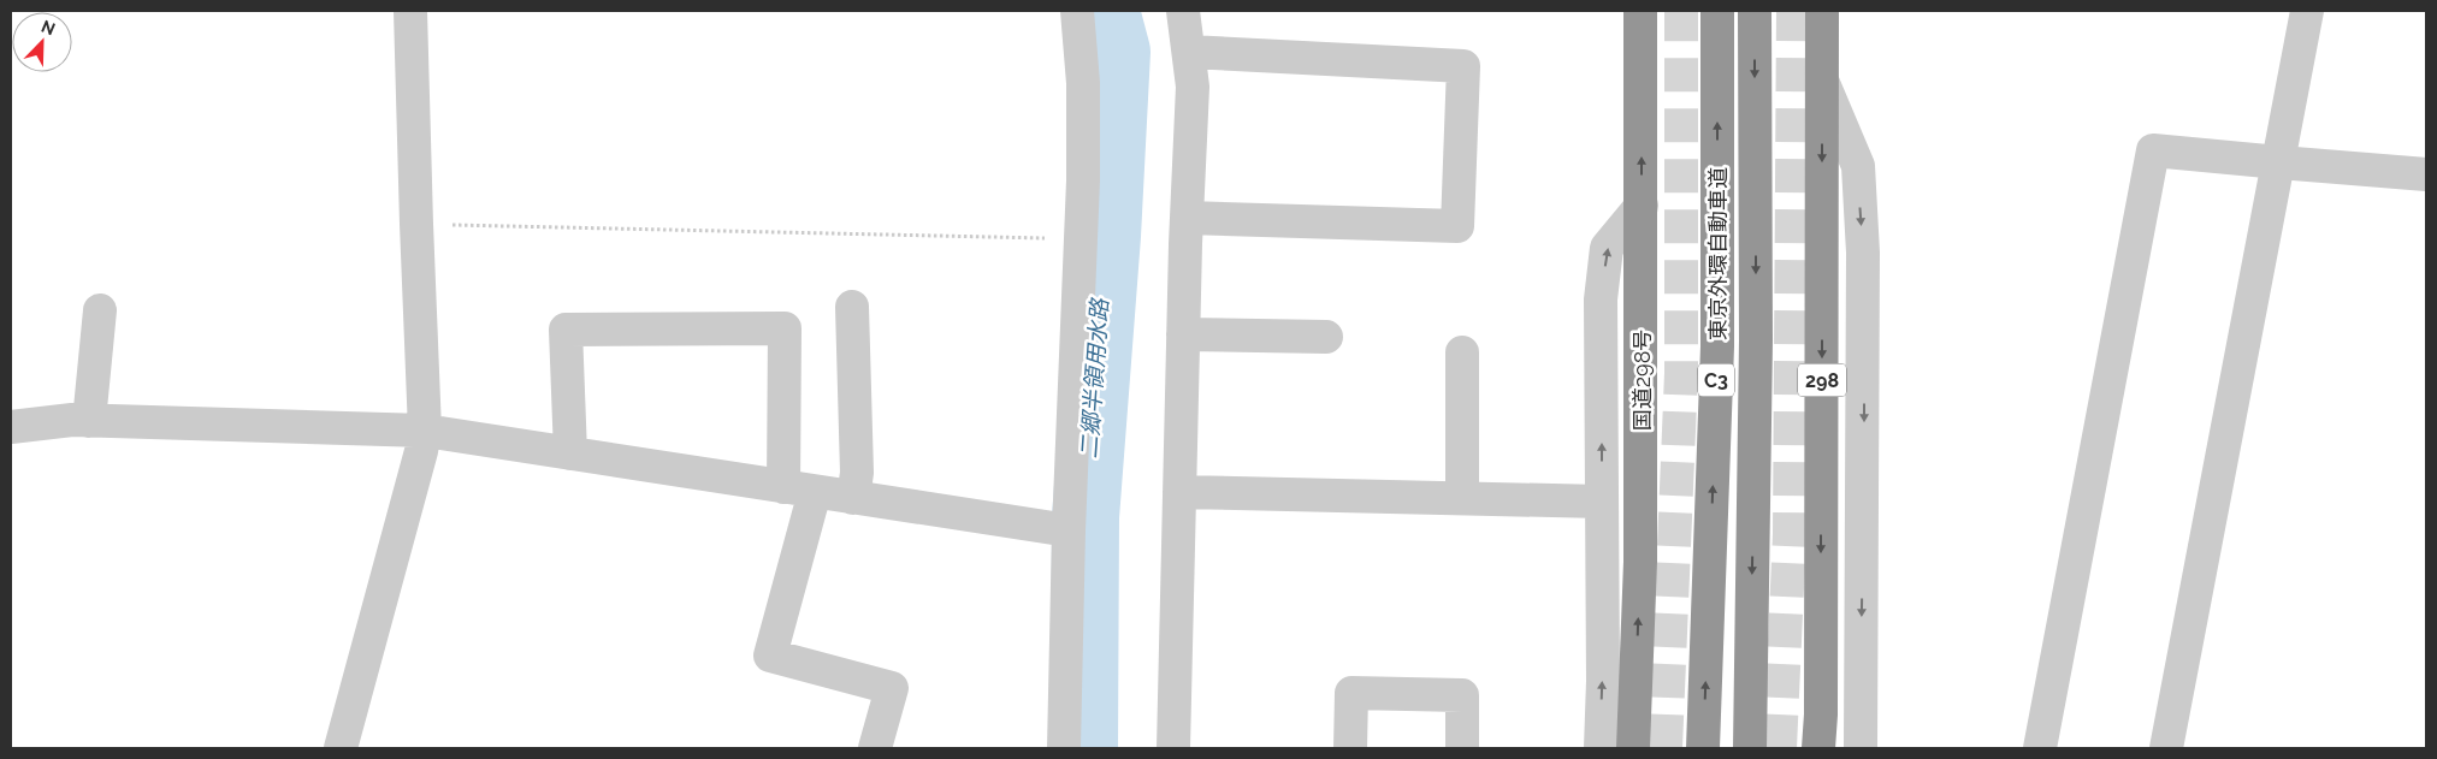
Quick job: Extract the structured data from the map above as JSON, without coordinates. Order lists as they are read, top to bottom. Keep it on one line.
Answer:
{"streets":{"highway":["東京外環自動車道","国道298号","C3","298"]},"water":["二郷半領用水路"],"north":"top right"}
